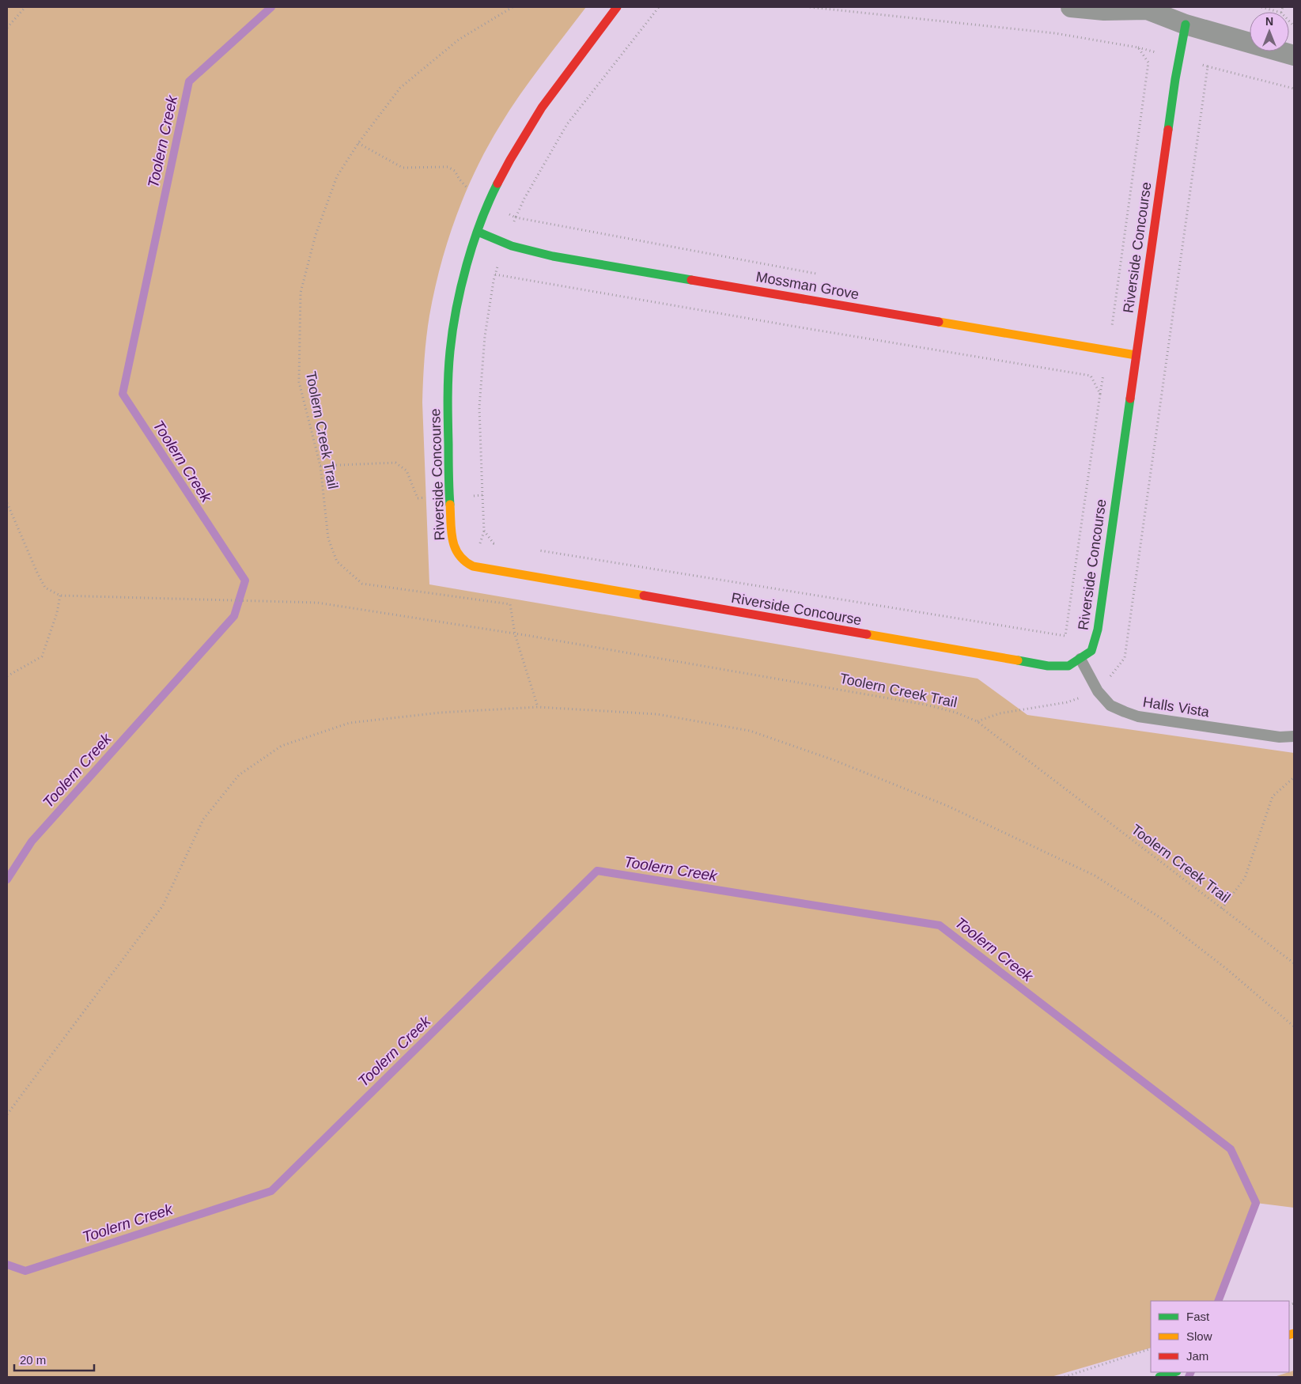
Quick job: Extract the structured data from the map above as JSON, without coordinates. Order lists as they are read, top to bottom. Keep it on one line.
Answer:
{"streets":{"street":["Riverside Concourse","Mossman Grove"],"lane":["Halls Vista"],"path":["Toolern Creek Trail"]},"crossings":[["Riverside Concourse","Mossman Grove"],["Riverside Concourse","Halls Vista"]],"water":["Toolern Creek"],"legend":["Fast","Slow","Jam"],"scale_bar":"20 m","north":"top"}
